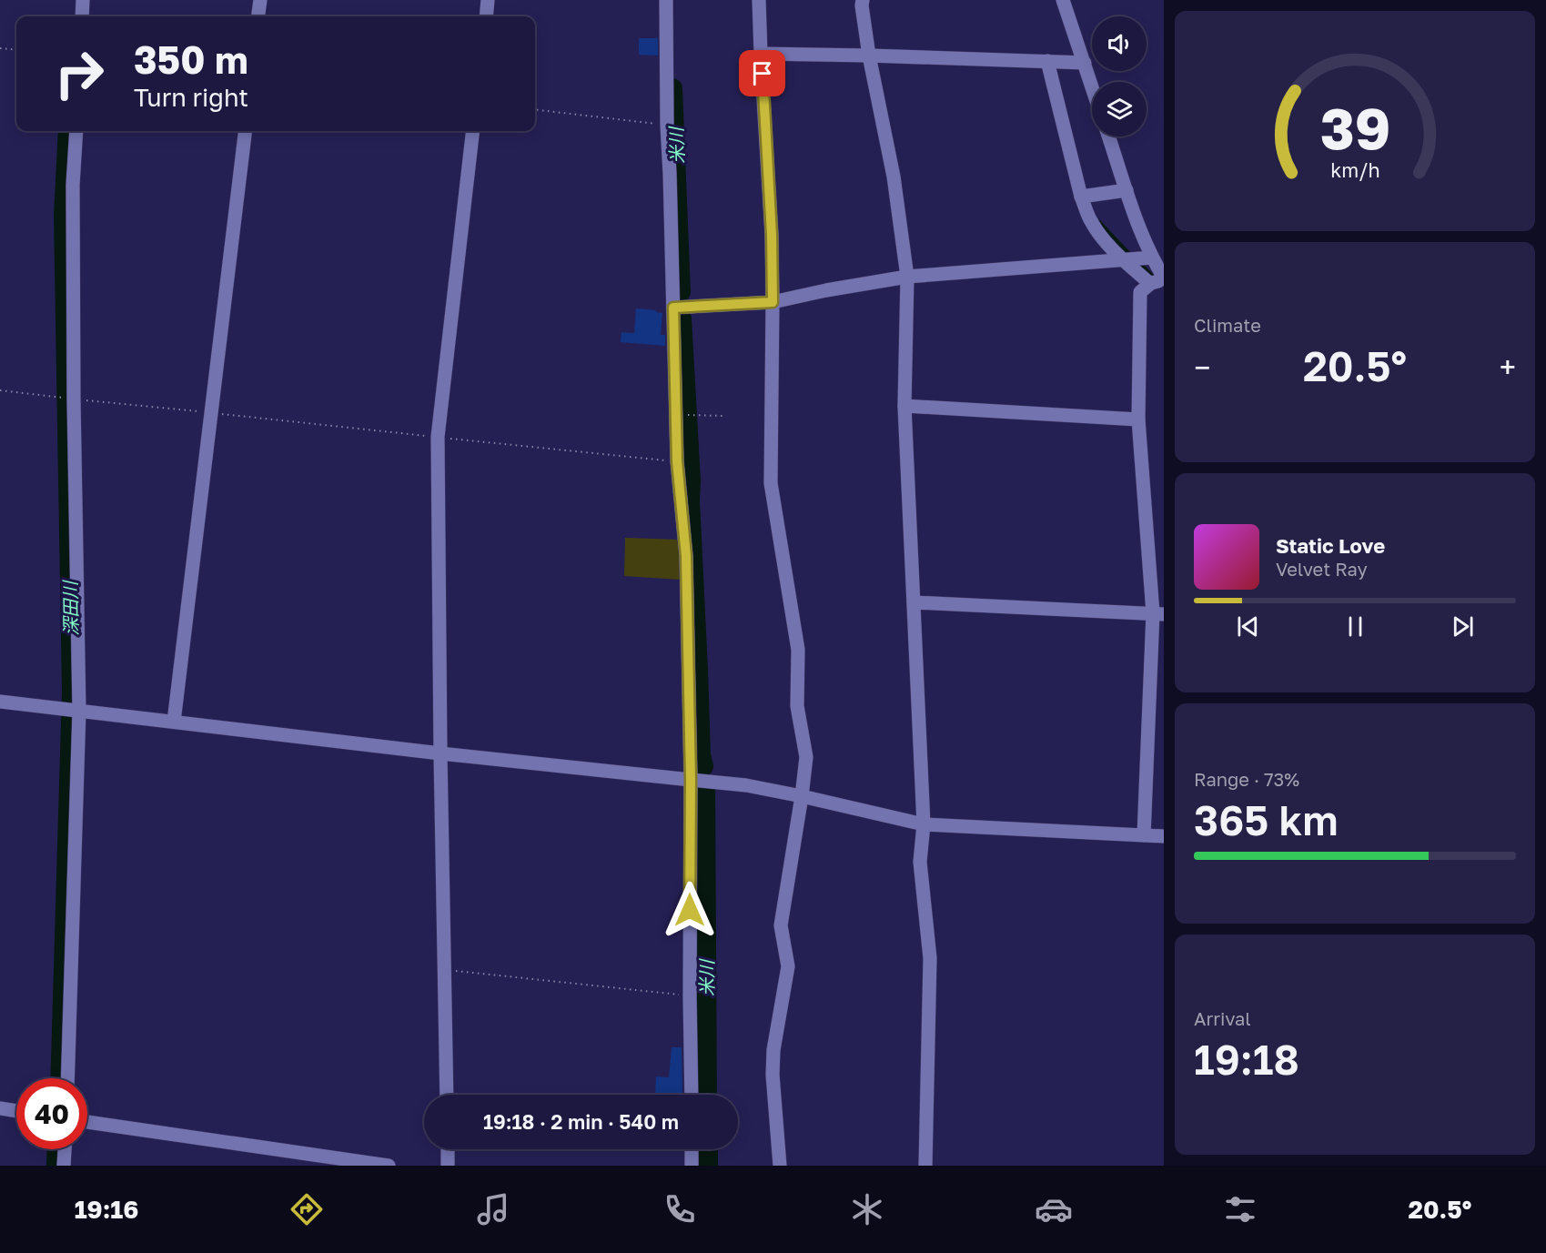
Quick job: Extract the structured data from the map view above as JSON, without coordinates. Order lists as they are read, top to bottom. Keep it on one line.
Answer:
{"water":["米川","深田川"],"page":{"turn":["350 m","Turn right"],"tile":["Climate",["Range · 73%","365 km"],["Arrival","19:18"]],"heat":["−","20.5°","+"],"song":["Static Love","Velvet Ray"],"limit":"40","trip":"19:18 · 2 min · 540 m","tabs":["19:16","20.5°"],"gauge":["39","km/h"]}}
